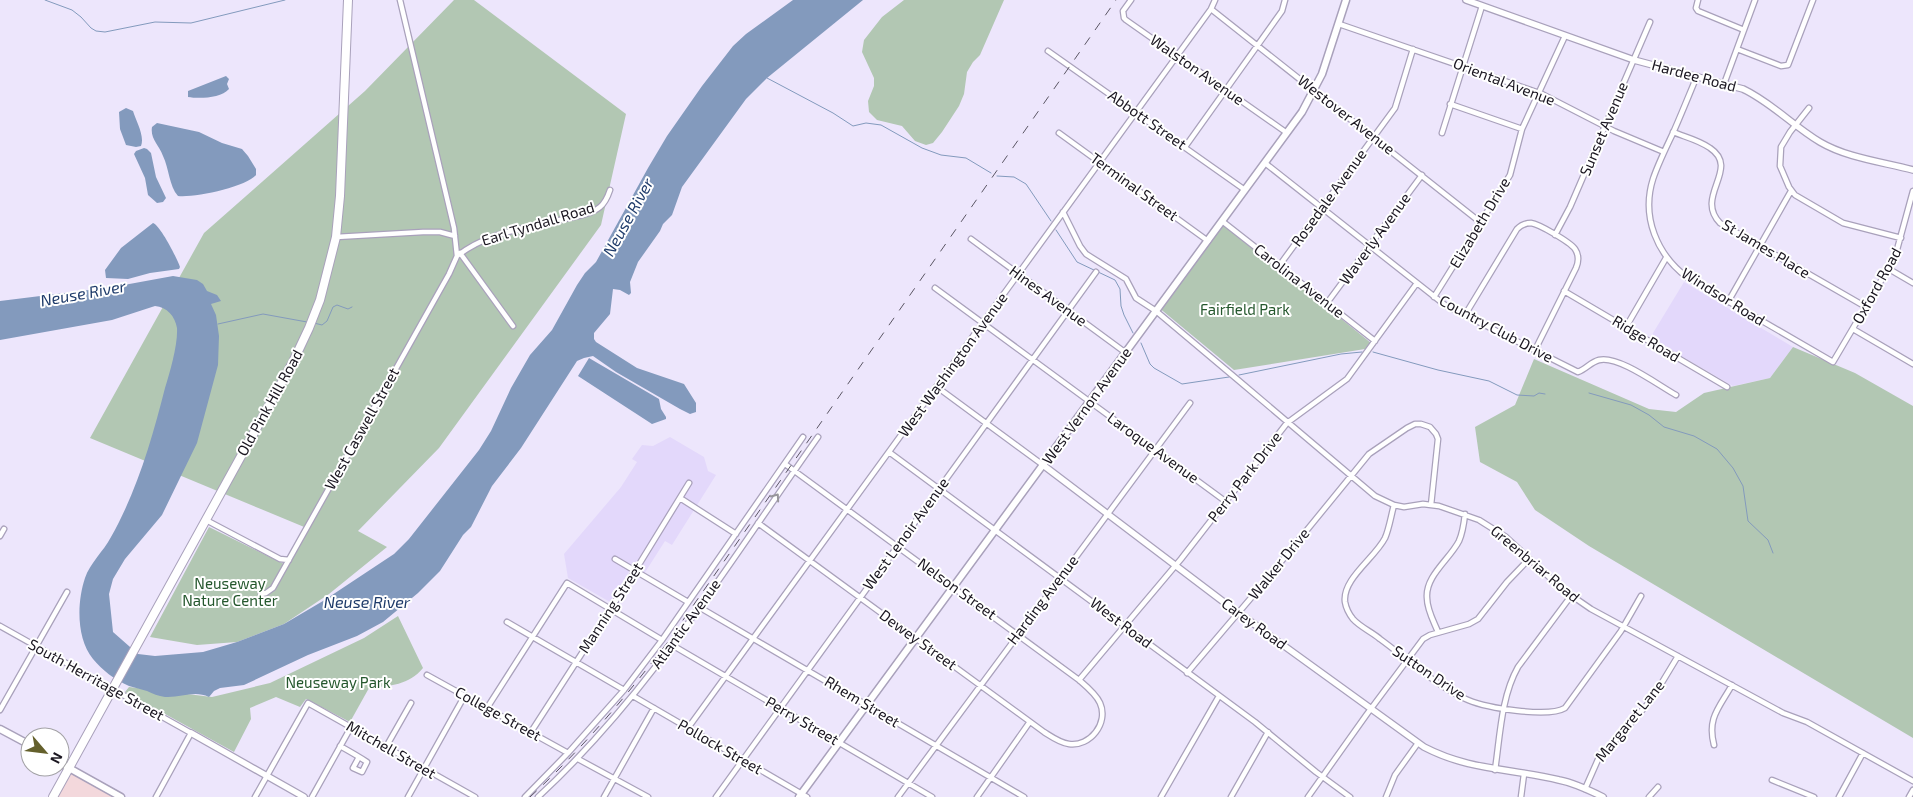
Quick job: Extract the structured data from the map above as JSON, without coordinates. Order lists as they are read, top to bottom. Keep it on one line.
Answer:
{"streets":{"highway":["Old Pink Hill Road"],"main road":["West Vernon Avenue"],"street":["Walston Avenue","Hardee Road","Oriental Avenue","Westover Avenue","Abbott Street","Sunset Avenue","Terminal Street","Rosedale Avenue","Elizabeth Drive","Earl Tyndall Road","Waverly Avenue","St James Place","Carolina Avenue","Oxford Road","Hines Avenue","Windsor Road","Country Club Drive","Ridge Road","West Washington Avenue","West Caswell Street","Laroque Avenue","Perry Park Drive","West Lenoir Avenue","Walker Drive","Greenbriar Road","Nelson Street","Harding Avenue","Manning Street","West Road","Atlantic Avenue","Carey Road","Dewey Street","Sutton Drive","South Herritage Street","Rhem Street","College Street","Perry Street","Margaret Lane","Pollock Street","Mitchell Street"]},"crossings":[["Walston Avenue","West Washington Avenue"],["Walston Avenue","West Vernon Avenue"],["Hardee Road","Sunset Avenue"],["Hardee Road","Elizabeth Drive"],["Hardee Road","Windsor Road"],["Oriental Avenue","Sunset Avenue"],["Oriental Avenue","Rosedale Avenue"],["Oriental Avenue","Elizabeth Drive"],["Oriental Avenue","Windsor Road"],["Oriental Avenue","West Vernon Avenue"],["Westover Avenue","Rosedale Avenue"],["Westover Avenue","Elizabeth Drive"],["Westover Avenue","Waverly Avenue"],["Westover Avenue","West Washington Avenue"],["Westover Avenue","West Vernon Avenue"],["Abbott Street","West Washington Avenue"],["Abbott Street","West Vernon Avenue"],["Terminal Street","West Washington Avenue"],["Terminal Street","West Vernon Avenue"],["Rosedale Avenue","Carolina Avenue"],["Rosedale Avenue","Country Club Drive"],["Elizabeth Drive","Country Club Drive"],["Earl Tyndall Road","West Caswell Street"],["Waverly Avenue","Carolina Avenue"],["Waverly Avenue","Country Club Drive"],["St James Place","Oxford Road"],["St James Place","Windsor Road"],["Carolina Avenue","West Vernon Avenue"],["Carolina Avenue","Perry Park Drive"],["Oxford Road","Windsor Road"],["Hines Avenue","West Washington Avenue"],["Hines Avenue","West Vernon Avenue"],["Hines Avenue","West Lenoir Avenue"],["Country Club Drive","West Vernon Avenue"],["Country Club Drive","Perry Park Drive"],["West Washington Avenue","Laroque Avenue"],["West Washington Avenue","Greenbriar Road"],["West Washington Avenue","Nelson Street"],["West Washington Avenue","West Road"],["West Washington Avenue","Carey Road"],["West Washington Avenue","Dewey Street"],["West Washington Avenue","Rhem Street"],["West Washington Avenue","Perry Street"],["West Washington Avenue","Pollock Street"],["Old Pink Hill Road","South Herritage Street"],["West Vernon Avenue","Laroque Avenue"],["West Vernon Avenue","Greenbriar Road"],["West Vernon Avenue","Nelson Street"],["West Vernon Avenue","West Road"],["West Vernon Avenue","Carey Road"],["West Vernon Avenue","Dewey Street"],["West Vernon Avenue","Rhem Street"],["West Vernon Avenue","Perry Street"],["West Vernon Avenue","Pollock Street"],["Laroque Avenue","Perry Park Drive"],["Laroque Avenue","West Lenoir Avenue"],["Laroque Avenue","Harding Avenue"],["Perry Park Drive","Greenbriar Road"],["Perry Park Drive","Nelson Street"],["Perry Park Drive","West Road"],["Perry Park Drive","Carey Road"],["West Lenoir Avenue","Nelson Street"],["West Lenoir Avenue","West Road"],["West Lenoir Avenue","Carey Road"],["West Lenoir Avenue","Dewey Street"],["West Lenoir Avenue","Rhem Street"],["West Lenoir Avenue","Perry Street"],["West Lenoir Avenue","Pollock Street"],["Walker Drive","Greenbriar Road"],["Walker Drive","West Road"],["Walker Drive","Carey Road"],["Greenbriar Road","Sutton Drive"],["Greenbriar Road","Margaret Lane"],["Nelson Street","Harding Avenue"],["Nelson Street","Atlantic Avenue"],["Nelson Street","Dewey Street"],["Harding Avenue","West Road"],["Harding Avenue","Carey Road"],["Harding Avenue","Dewey Street"],["Harding Avenue","Rhem Street"],["Harding Avenue","Perry Street"],["Manning Street","College Street"],["Atlantic Avenue","Dewey Street"],["Atlantic Avenue","Rhem Street"],["Atlantic Avenue","College Street"],["Atlantic Avenue","Perry Street"],["Atlantic Avenue","Pollock Street"],["Carey Road","Margaret Lane"]],"water":["Neuse River"],"parks":["Fairfield Park","Neuseway Nature Center","Neuseway Park"],"north":"bottom right"}
